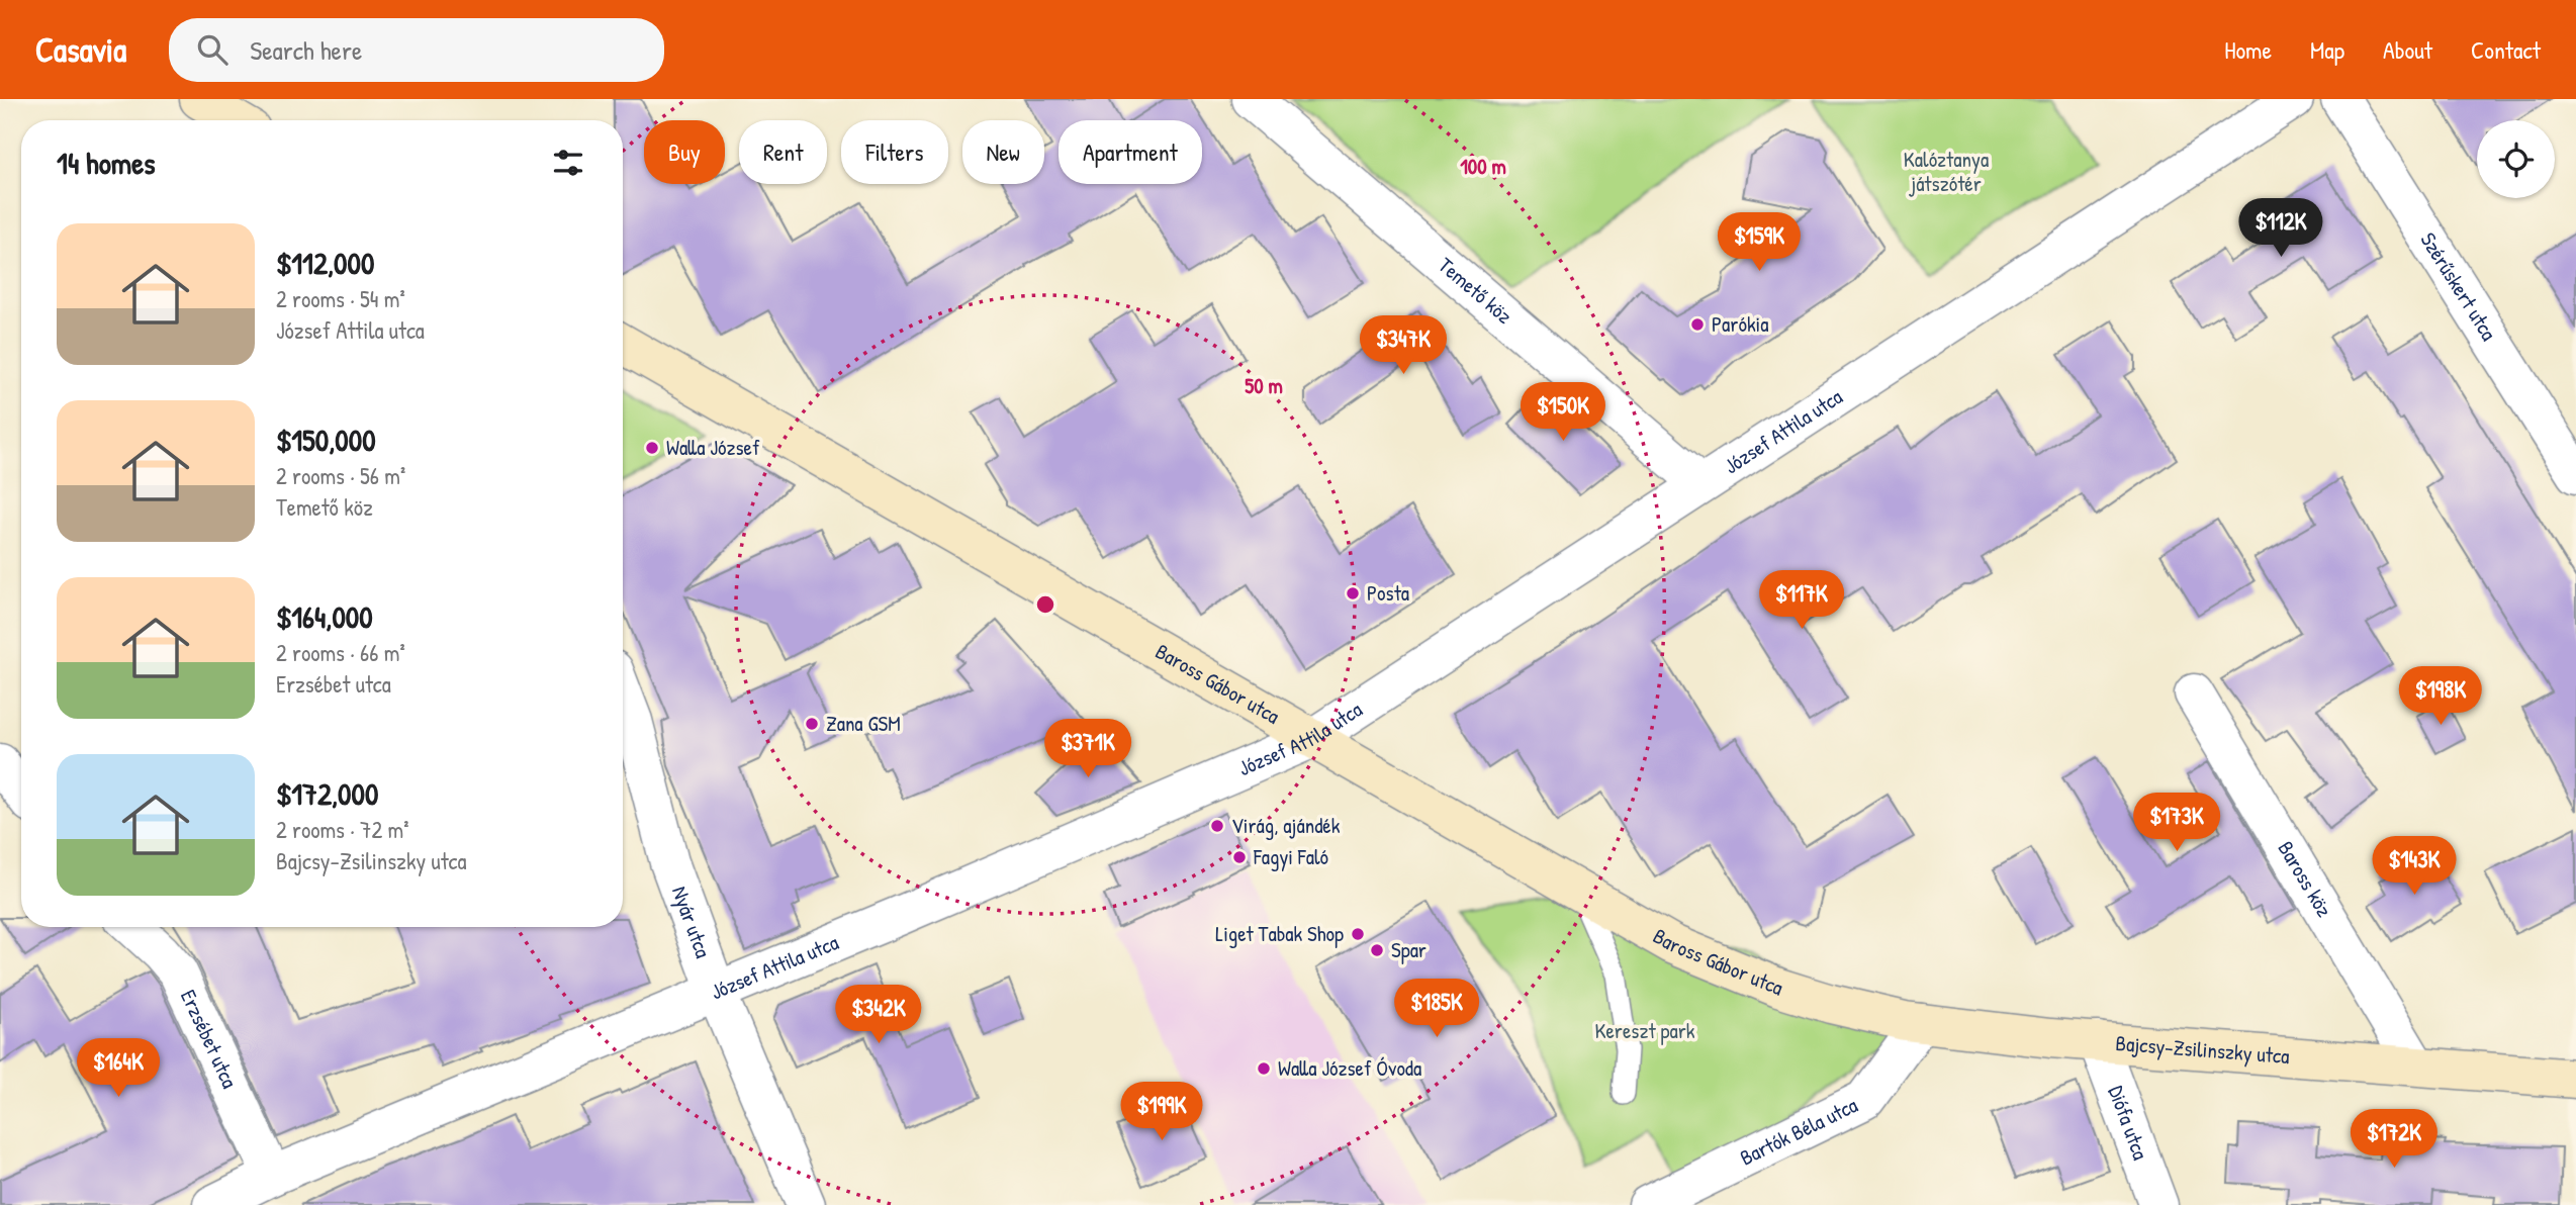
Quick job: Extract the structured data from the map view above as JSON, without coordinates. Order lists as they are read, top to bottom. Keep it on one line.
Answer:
{"streets":{"main road":["Baross Gábor utca","Bajcsy-Zsilinszky utca"],"street":["Szérűskert utca","Temető köz","József Attila utca","Baross köz","Nyár utca","Erzsébet utca","Diófa utca","Bartók Béla utca"]},"crossings":[["Temető köz","József Attila utca"],["József Attila utca","Baross Gábor utca"],["József Attila utca","Nyár utca"],["József Attila utca","Erzsébet utca"],["Baross Gábor utca","Bajcsy-Zsilinszky utca"],["Baross köz","Bajcsy-Zsilinszky utca"],["Bajcsy-Zsilinszky utca","Diófa utca"],["Bajcsy-Zsilinszky utca","Bartók Béla utca"]],"parks":["Kalóztanya játszótér","Kereszt park"],"places":["Parókia","Walla József","Posta","Zana GSM","Virág, ajándék","Fagyi Faló","Liget Tabak Shop","Spar","Walla József Óvoda"],"page":{"header":"Casavia","search":"Search here","nav":["Home","Map","About","Contact"],"chip":["Buy","Rent","Filters","New","Apartment"],"heading":"14 homes","price":["$112K","$159K","$347K","$150K","$117K","$198K","$371K","$173K","$143K","$185K","$342K","$164K","$199K","$172K"],"list":[{"name":"$112,000","note":"2 rooms · 54 m² · József Attila utca"},{"name":"$150,000","note":"2 rooms · 56 m² · Temető köz"},{"name":"$164,000","note":"2 rooms · 66 m² · Erzsébet utca"},{"name":"$172,000","note":"2 rooms · 72 m² · Bajcsy-Zsilinszky utca"}]},"rings":["100 m","50 m"]}
